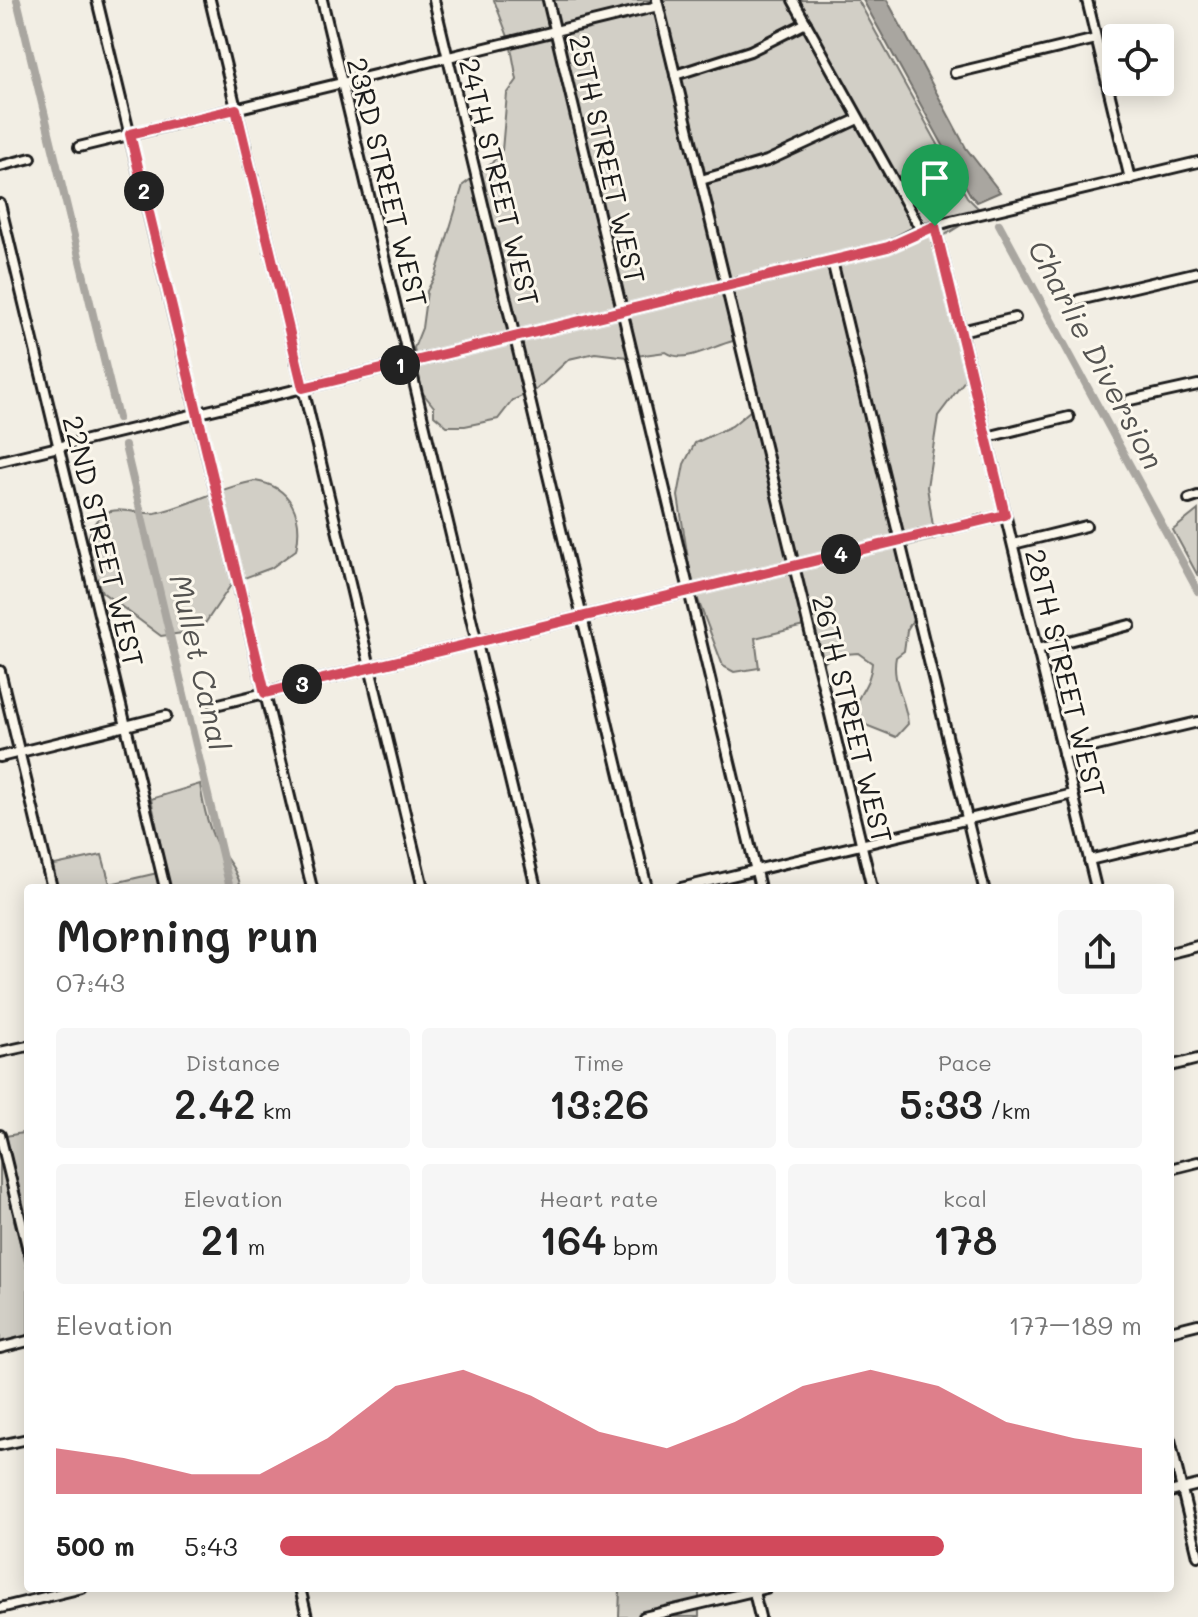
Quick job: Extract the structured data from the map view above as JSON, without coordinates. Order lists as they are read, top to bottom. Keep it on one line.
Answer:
{"streets":{"street":["25TH STREET WEST","23RD STREET WEST","24TH STREET WEST","22ND STREET WEST","28TH STREET WEST","26TH STREET WEST"]},"water":["Charlie Diversion","Mullet Canal"],"page":{"pins":["2","1","4","3"],"heading":["Morning run","07:43"],"stats":[["Distance","2.42 km"],["Time","13:26"],["Pace","5:33 /km"],["Elevation","21 m"],["Heart rate","164 bpm"],["kcal","178"]],"chart":["Elevation","177–189 m"],"list":[{"name":"500 m","note":"5:43"}]}}
